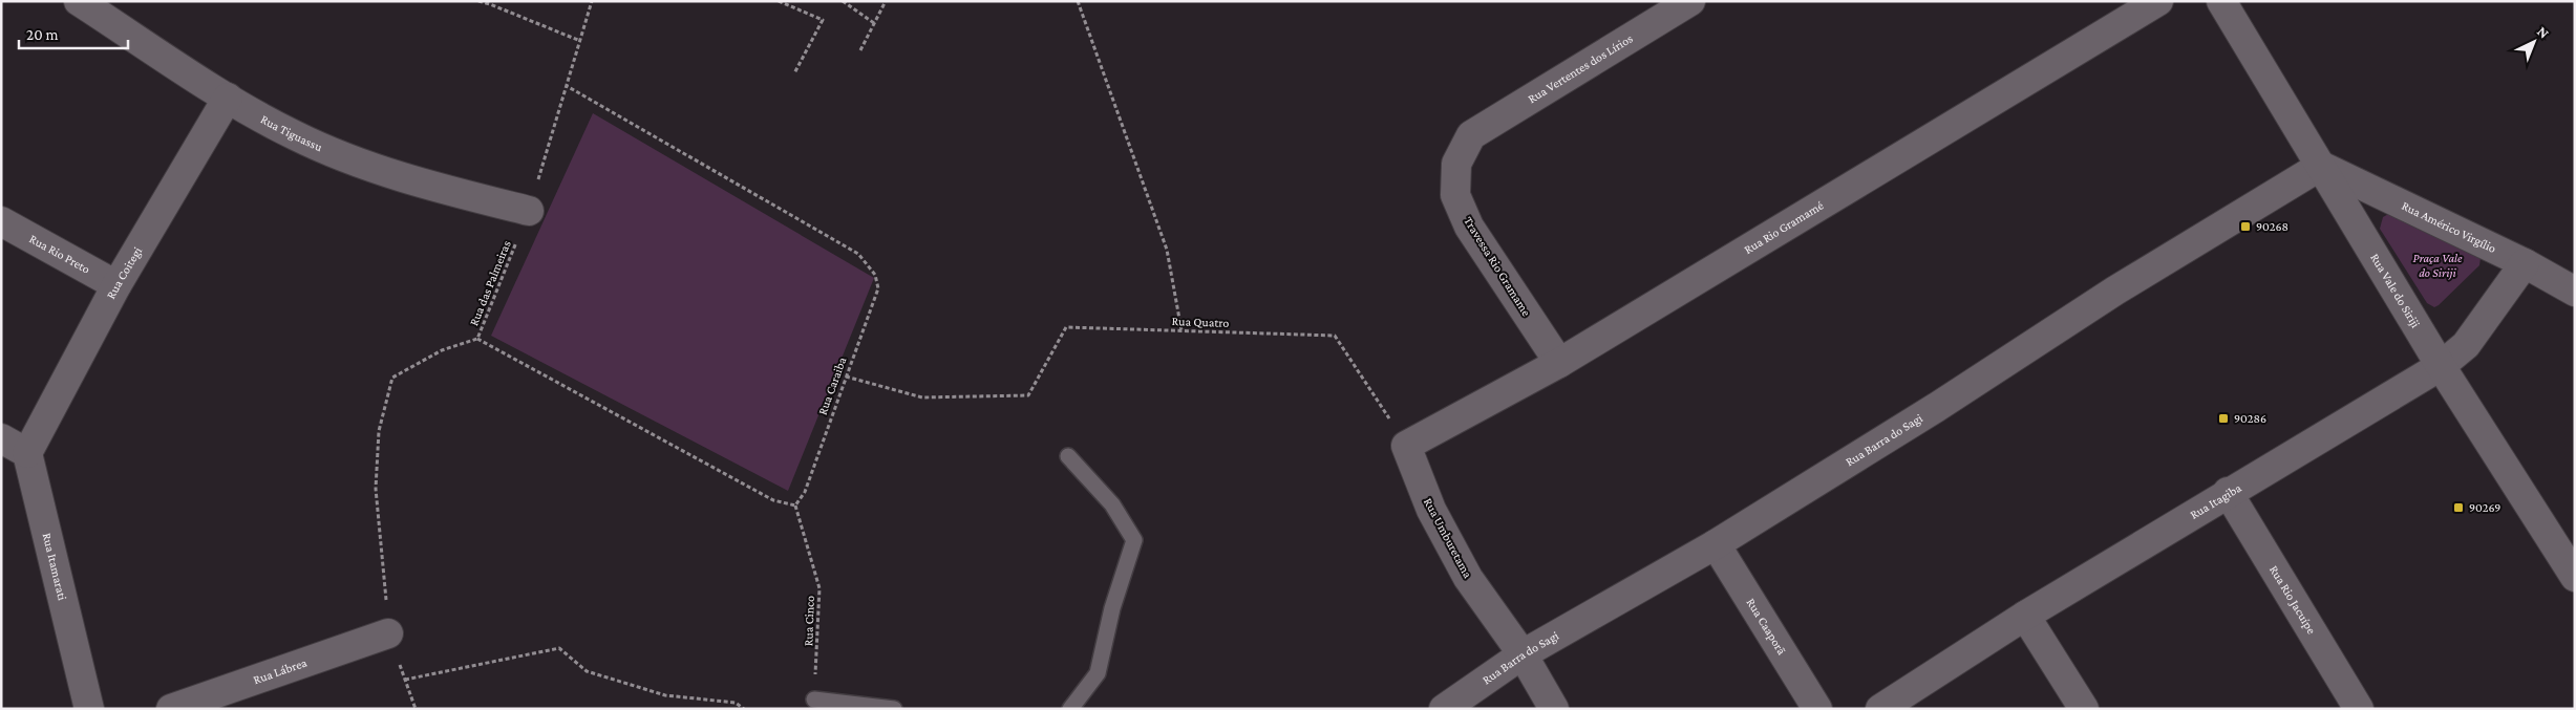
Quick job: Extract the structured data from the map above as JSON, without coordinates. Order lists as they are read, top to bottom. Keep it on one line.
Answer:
{"streets":{"street":["Rua Vertentes dos Lírios","Rua Tiguassu","Rua Rio Gramamé","Rua Américo Virgílio","Rua Rio Preto","Travessa Rio Gramame","Rua Coitegi","Rua Vale do Siriji","Rua Barra do Sagi","Rua Itagiba","Rua Umburetama","Rua Itamarati","Rua Rio Jacuípe","Rua Caaporã","Rua Lábrea"],"path":["Rua das Palmeiras","Rua Quatro","Rua Caraiba","Rua Cinco"]},"crossings":[["Rua Vertentes dos Lírios","Travessa Rio Gramame"],["Rua Tiguassu","Rua Coitegi"],["Rua Tiguassu","Rua das Palmeiras"],["Rua Rio Gramamé","Travessa Rio Gramame"],["Rua Rio Gramamé","Rua Quatro"],["Rua Rio Gramamé","Rua Umburetama"],["Rua Américo Virgílio","Rua Vale do Siriji"],["Rua Américo Virgílio","Rua Barra do Sagi"],["Rua Américo Virgílio","Rua Itagiba"],["Rua Rio Preto","Rua Coitegi"],["Rua Coitegi","Rua Itamarati"],["Rua das Palmeiras","Rua Caraiba"],["Rua das Palmeiras","Rua Lábrea"],["Rua Vale do Siriji","Rua Barra do Sagi"],["Rua Vale do Siriji","Rua Itagiba"],["Rua Quatro","Rua Caraiba"],["Rua Quatro","Rua Umburetama"],["Rua Caraiba","Rua Cinco"],["Rua Barra do Sagi","Rua Umburetama"],["Rua Barra do Sagi","Rua Caaporã"],["Rua Itagiba","Rua Rio Jacuípe"]],"parks":["Praça Vale do Siriji"],"places":{"transit":["90268","90286","90269"]},"scale_bar":"20 m","north":"top right"}
